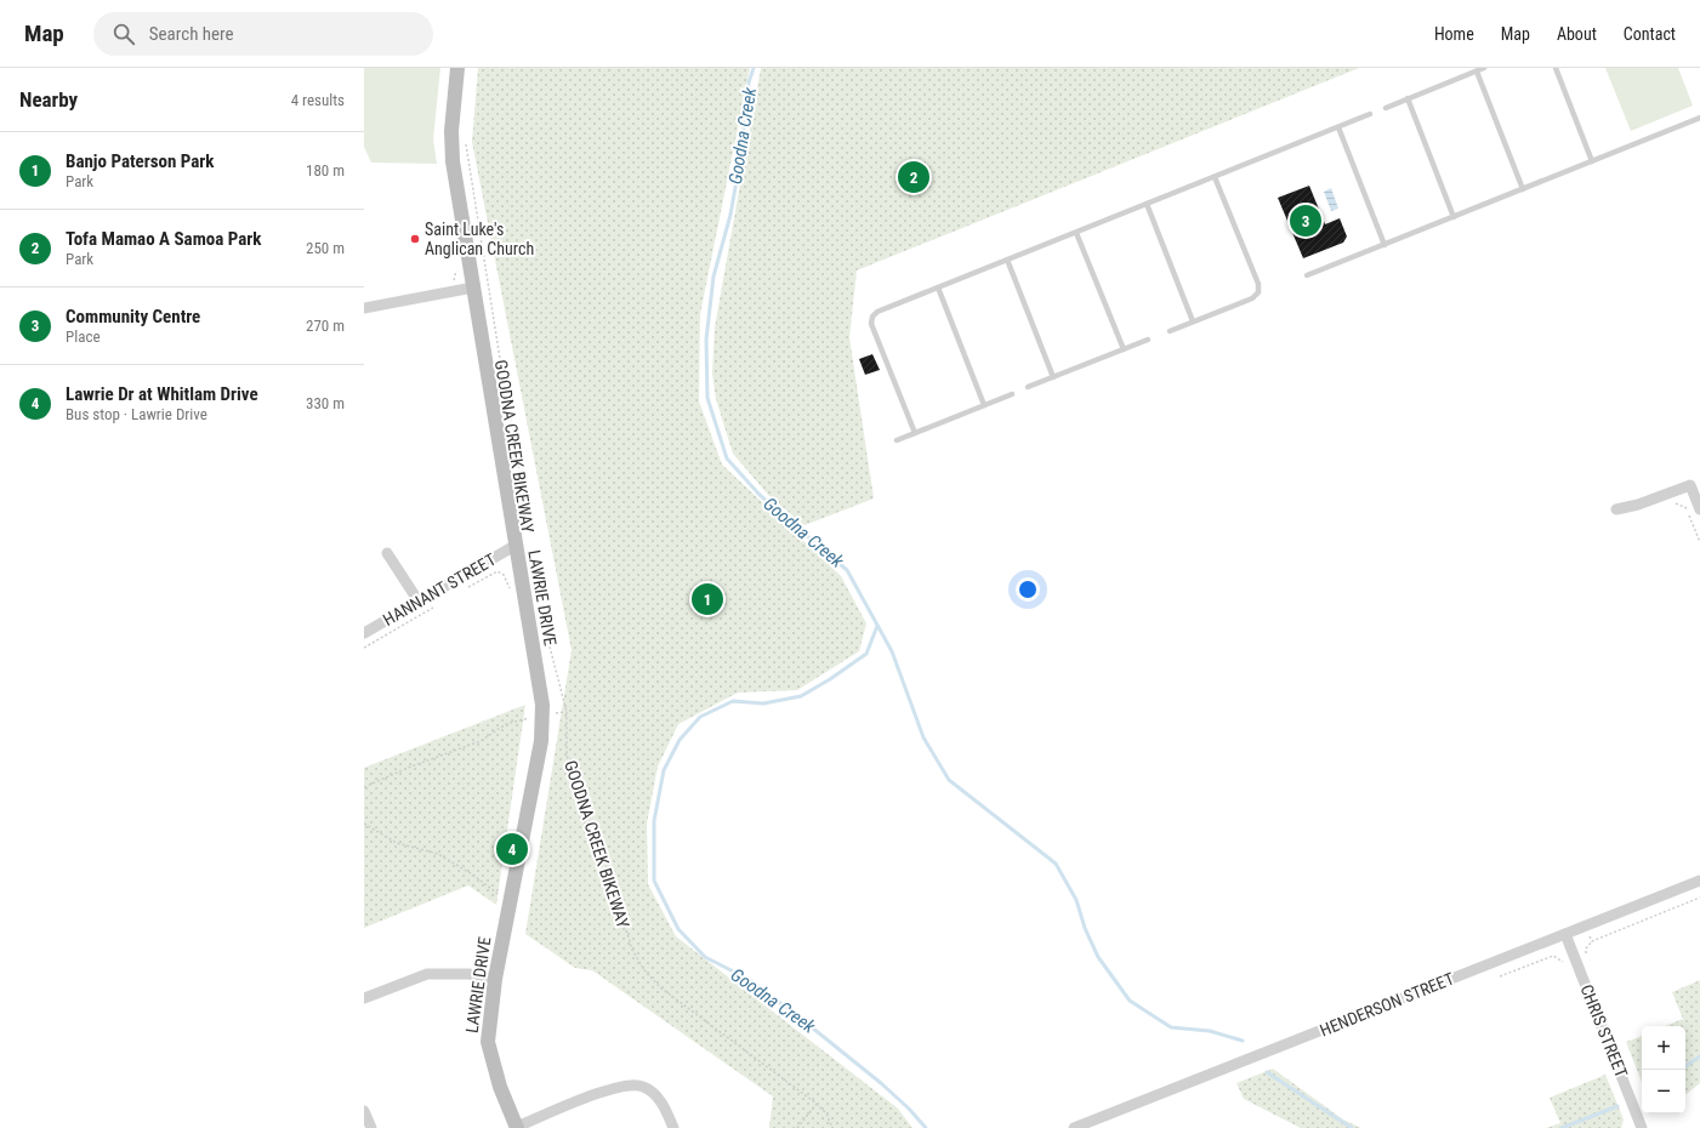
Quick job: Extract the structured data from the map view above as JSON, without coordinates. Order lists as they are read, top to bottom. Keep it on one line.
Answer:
{"streets":{"street":["HANNANT STREET","LAWRIE DRIVE","HENDERSON STREET","CHRIS STREET"],"path":["GOODNA CREEK BIKEWAY"]},"crossings":[["HANNANT STREET","LAWRIE DRIVE"],["HENDERSON STREET","CHRIS STREET"]],"water":["Goodna Creek"],"places":["Saint Luke's Anglican Church"],"page":{"header":"Map","search":"Search here","nav":["Home","Map","About","Contact"],"heading":["Nearby","4 results"],"list":[{"mark":"1","name":"Banjo Paterson Park","note":"Park","value":"180 m"},{"mark":"2","name":"Tofa Mamao A Samoa Park","note":"Park","value":"250 m"},{"mark":"3","name":"Community Centre","note":"Place","value":"270 m"},{"mark":"4","name":"Lawrie Dr at Whitlam Drive","note":"Bus stop · Lawrie Drive","value":"330 m"}],"pins":["2","3","1","4"],"map_buttons":["+","−"]}}
